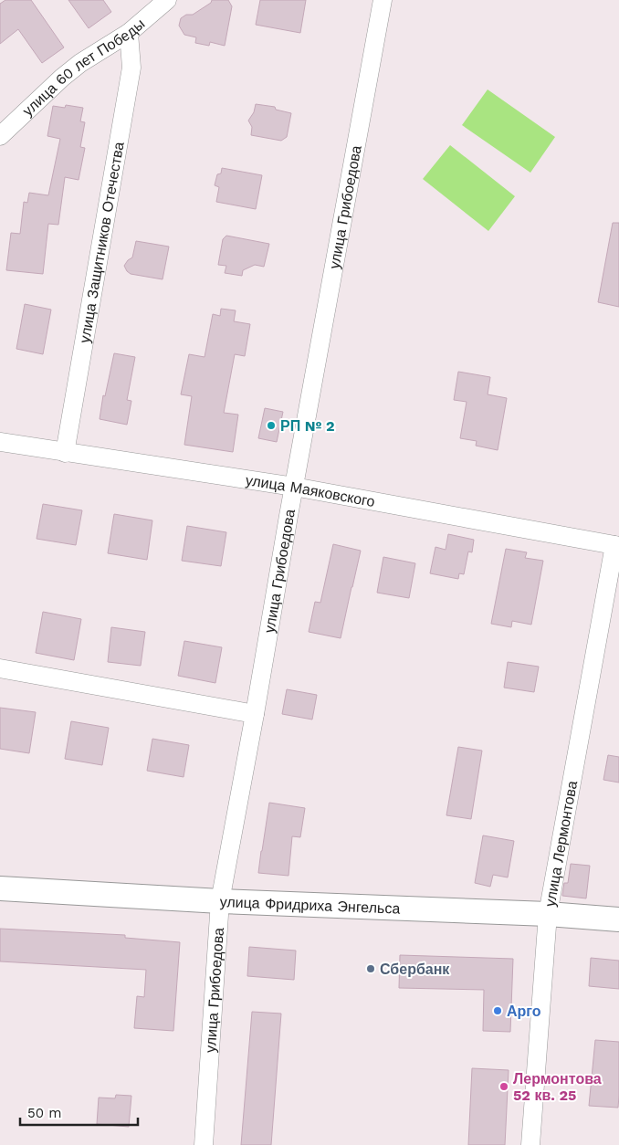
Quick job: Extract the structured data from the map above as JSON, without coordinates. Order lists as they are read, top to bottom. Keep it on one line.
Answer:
{"streets":{"street":["улица 60 лет Победы","улица Грибоедова","улица Защитников Отечества","улица Маяковского","улица Лермонтова","улица Фридриха Энгельса"]},"crossings":[["улица 60 лет Победы","улица Защитников Отечества"],["улица Грибоедова","улица Маяковского"],["улица Грибоедова","улица Фридриха Энгельса"],["улица Защитников Отечества","улица Маяковского"],["улица Маяковского","улица Лермонтова"],["улица Лермонтова","улица Фридриха Энгельса"]],"places":["РП № 2","Сбербанк","Арго","Лермонтова 52 кв. 25"],"scale_bar":"50 m"}
